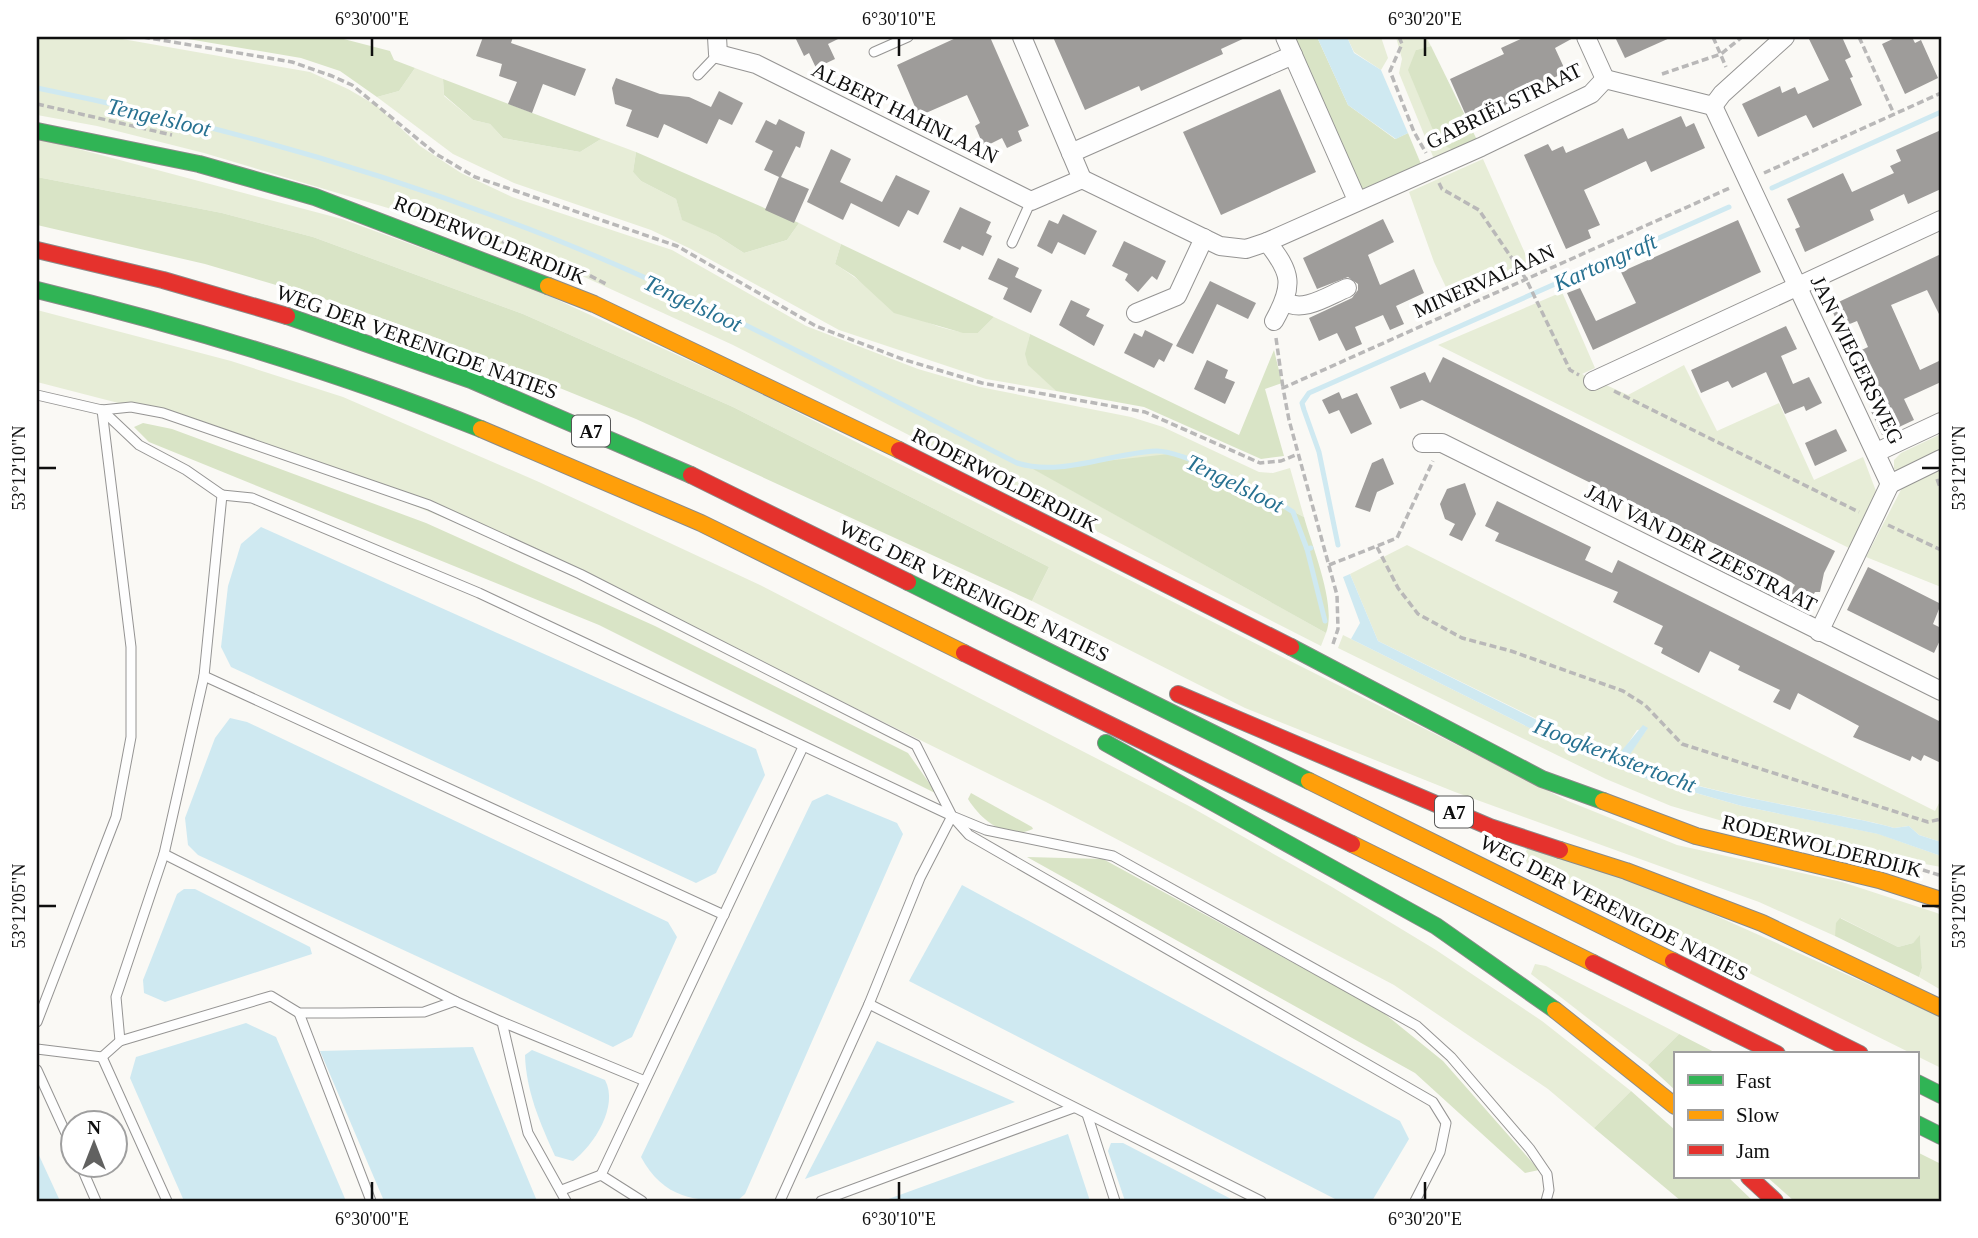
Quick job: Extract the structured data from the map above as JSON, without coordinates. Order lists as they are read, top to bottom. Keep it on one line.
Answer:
{"streets":{"main road":["RODERWOLDERDIJK","WEG DER VERENIGDE NATIES","A7"],"street":["GABRIËLSTRAAT","ALBERT HAHNLAAN","JAN WIEGERSWEG","JAN VAN DER ZEESTRAAT"],"path":["MINERVALAAN"]},"crossings":[["GABRIËLSTRAAT","JAN WIEGERSWEG"],["MINERVALAAN","JAN WIEGERSWEG"],["WEG DER VERENIGDE NATIES","A7"]],"water":["Tengelsloot","Kartongraft","Hoogkerkstertocht"],"legend":["Fast","Slow","Jam"],"north":"top","coordinates":["6°30'00\"E","6°30'10\"E","6°30'20\"E","53°12'10\"N","53°12'05\"N"]}
